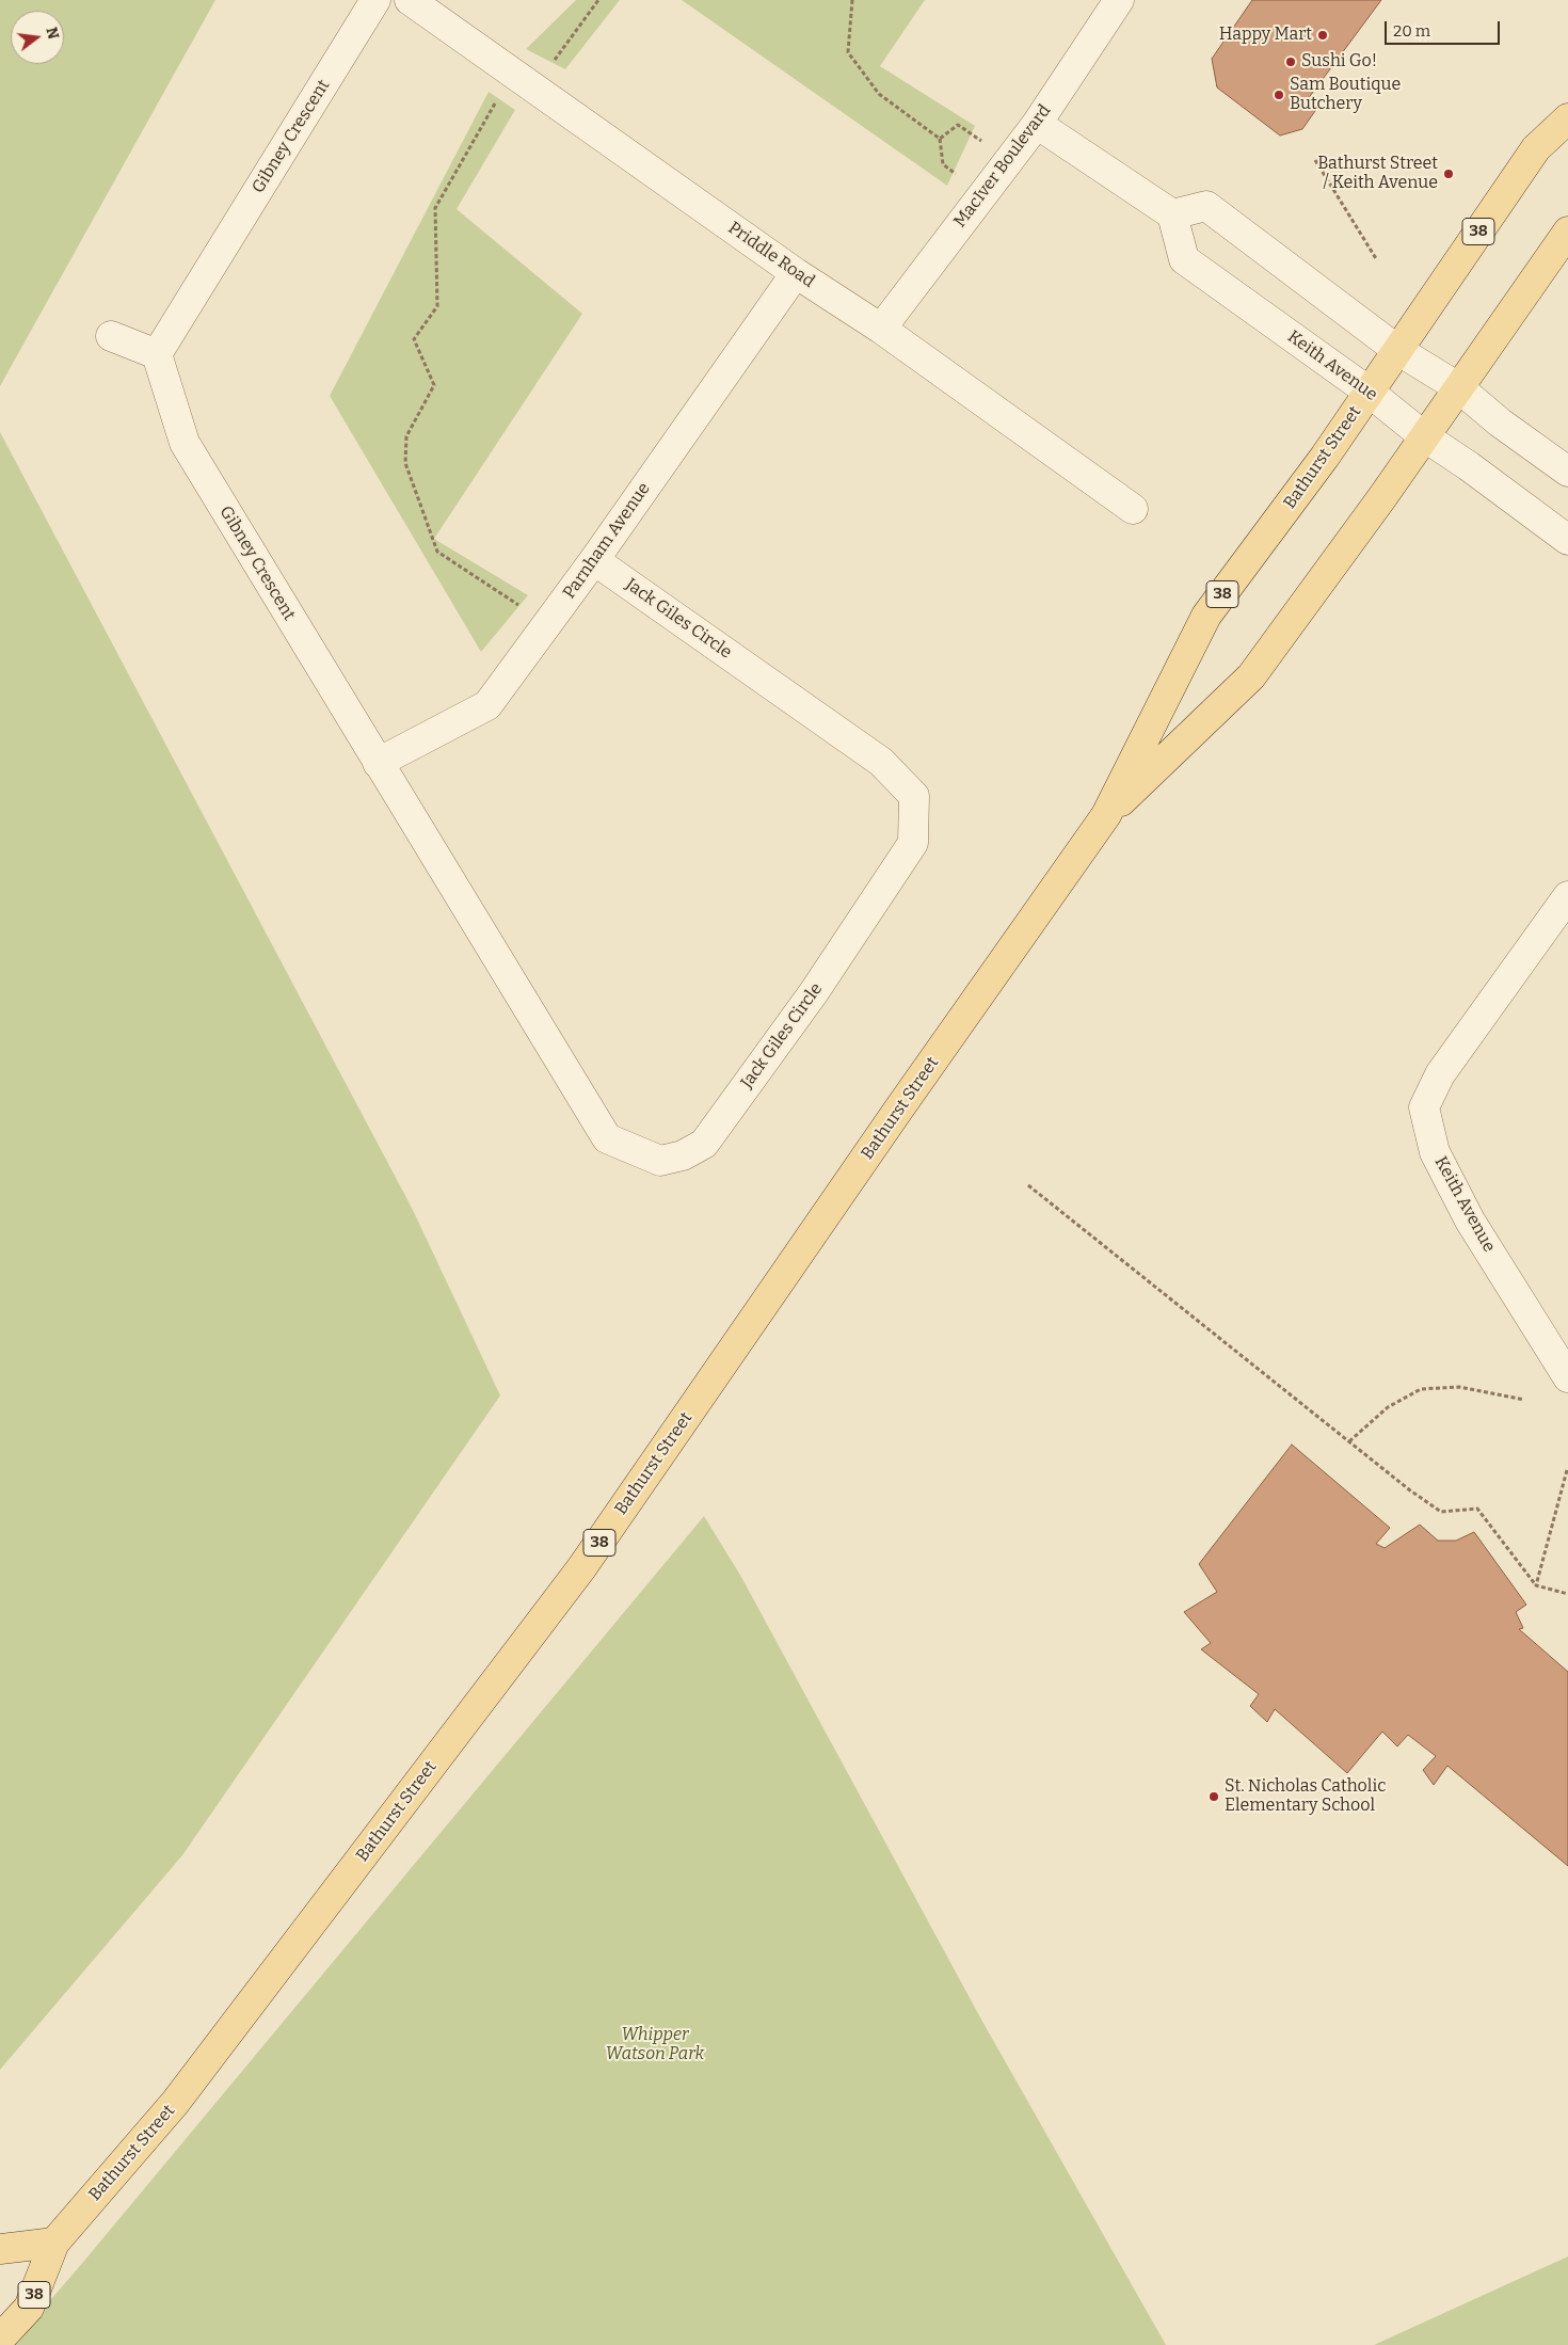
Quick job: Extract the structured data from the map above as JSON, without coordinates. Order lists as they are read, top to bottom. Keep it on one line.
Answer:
{"streets":{"main road":["38","Bathurst Street"],"street":["Gibney Crescent","MacIver Boulevard","Priddle Road","Keith Avenue","Parnham Avenue","Jack Giles Circle"]},"crossings":[["Gibney Crescent","Parnham Avenue"],["Gibney Crescent","Jack Giles Circle"],["MacIver Boulevard","Priddle Road"],["Priddle Road","Parnham Avenue"],["Keith Avenue","Bathurst Street"],["Parnham Avenue","Jack Giles Circle"]],"parks":["Whipper Watson Park"],"places":["Happy Mart","Sushi Go!","Sam Boutique Butchery","Bathurst Street / Keith Avenue","St. Nicholas Catholic Elementary School"],"scale_bar":"20 m","north":"right"}
